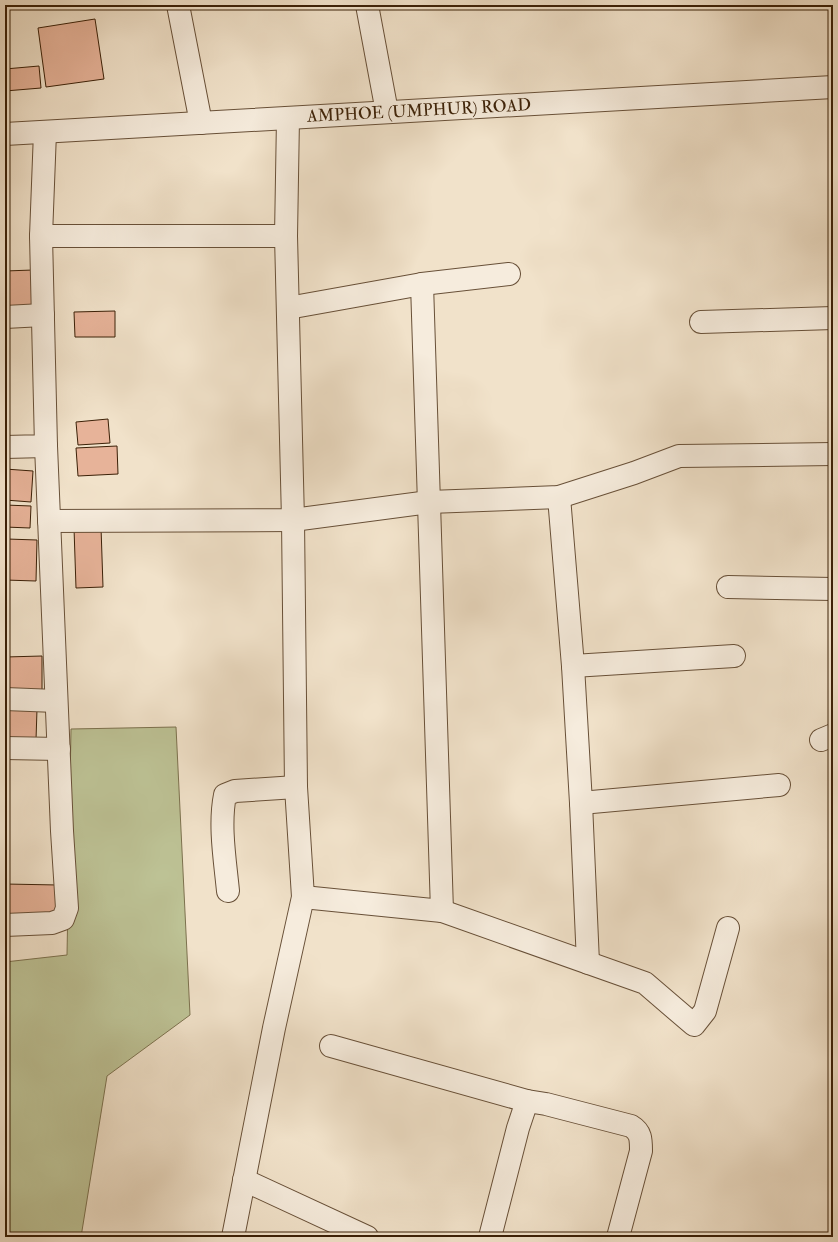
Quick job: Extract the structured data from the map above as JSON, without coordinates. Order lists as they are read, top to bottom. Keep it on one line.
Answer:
{"streets":{"street":["AMPHOE (UMPHUR) ROAD"]}}
